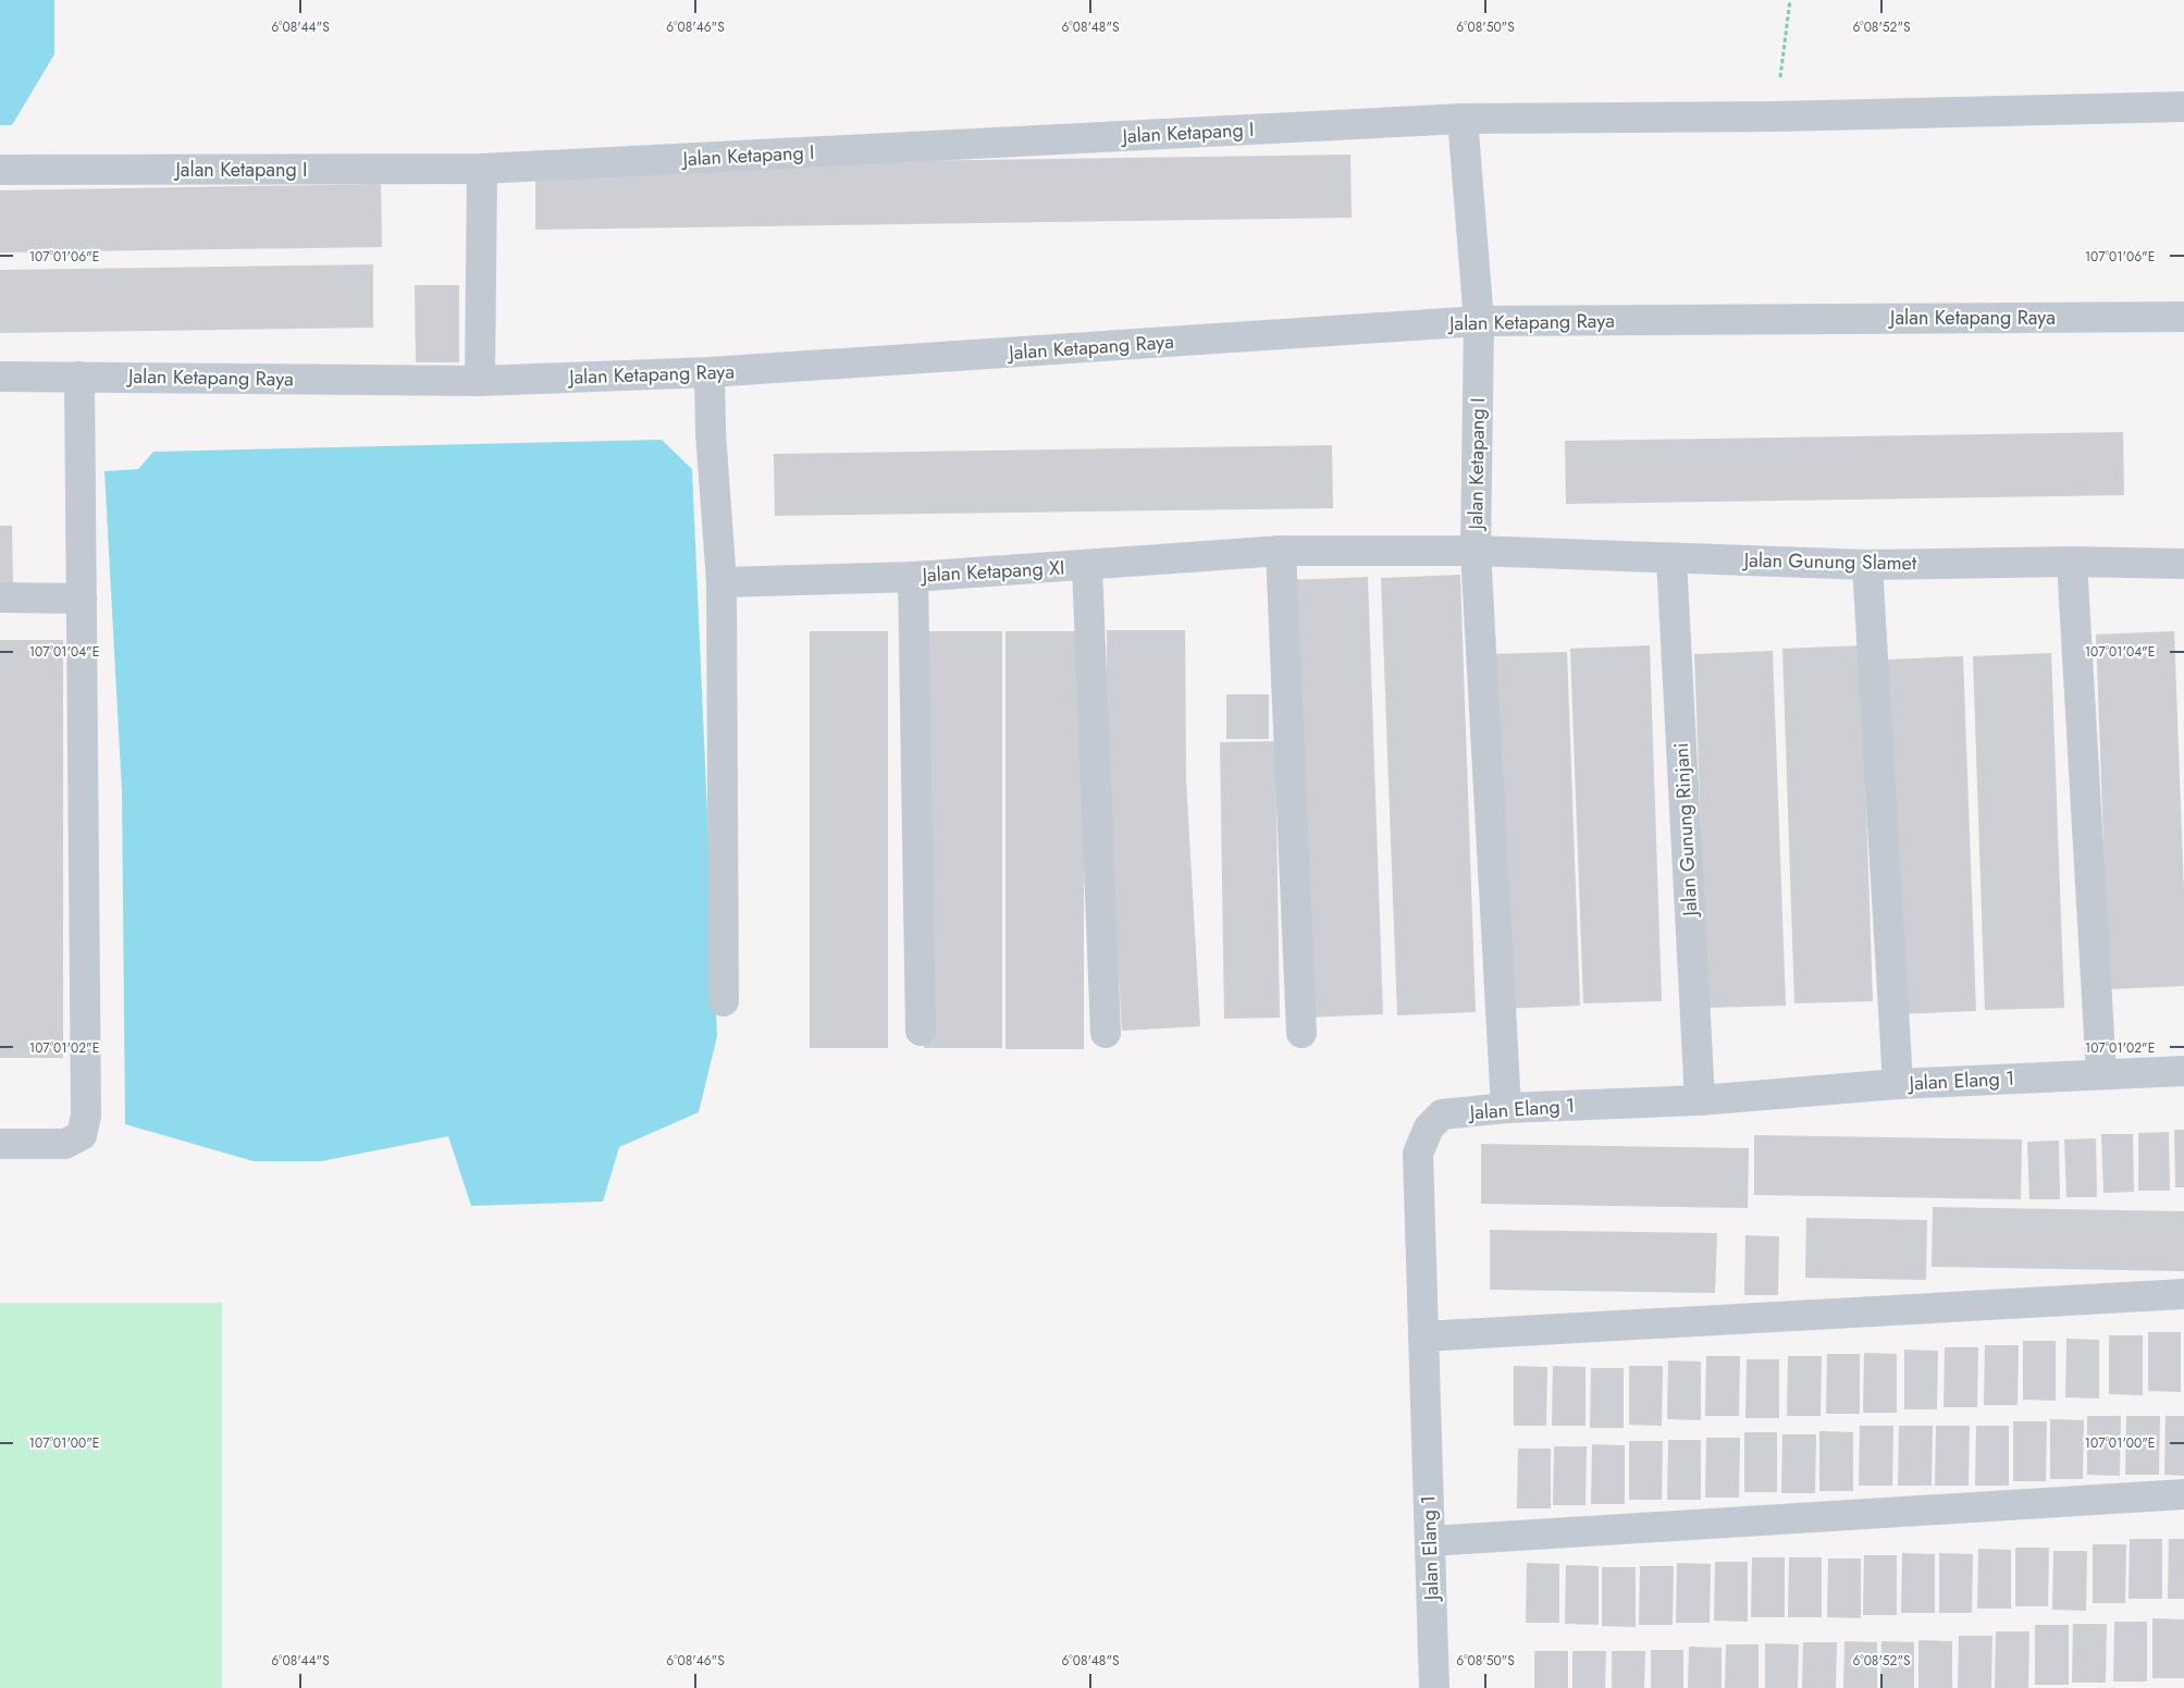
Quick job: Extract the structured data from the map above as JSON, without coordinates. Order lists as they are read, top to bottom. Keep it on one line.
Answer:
{"streets":{"street":["Jalan Ketapang I","Jalan Ketapang Raya","Jalan Gunung Slamet","Jalan Ketapang XI","Jalan Gunung Rinjani","Jalan Elang 1"]},"crossings":[["Jalan Ketapang I","Jalan Ketapang Raya"],["Jalan Ketapang I","Jalan Gunung Slamet"],["Jalan Ketapang I","Jalan Ketapang XI"],["Jalan Ketapang I","Jalan Elang 1"],["Jalan Gunung Slamet","Jalan Ketapang XI"],["Jalan Gunung Slamet","Jalan Gunung Rinjani"],["Jalan Gunung Rinjani","Jalan Elang 1"]],"coordinates":["6°08'44\"S","6°08'46\"S","6°08'48\"S","6°08'50\"S","6°08'52\"S","107°01'06\"E","107°01'04\"E","107°01'02\"E","107°01'00\"E"]}
